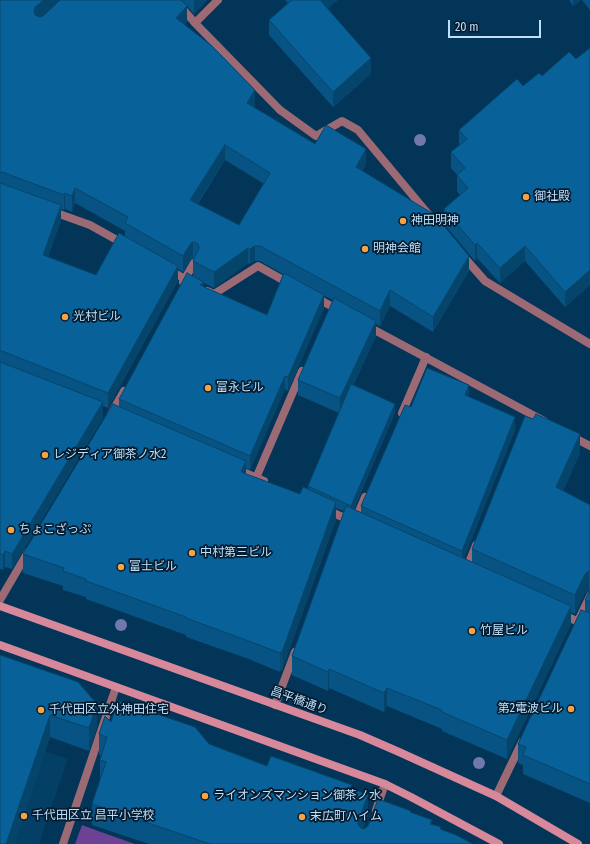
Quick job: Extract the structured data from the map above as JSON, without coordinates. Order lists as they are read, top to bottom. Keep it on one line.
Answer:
{"streets":{"main road":["昌平橋通り"]},"places":["御社殿","神田明神","明神会館","光村ビル","富永ビル","レジディア御茶ノ水2","ちょこざっぷ","中村第三ビル","富士ビル","竹屋ビル","第2電波ビル","千代田区立外神田住宅","ライオンズマンション御茶ノ水","千代田区立 昌平小学校","末広町ハイム"],"scale_bar":"20 m"}
